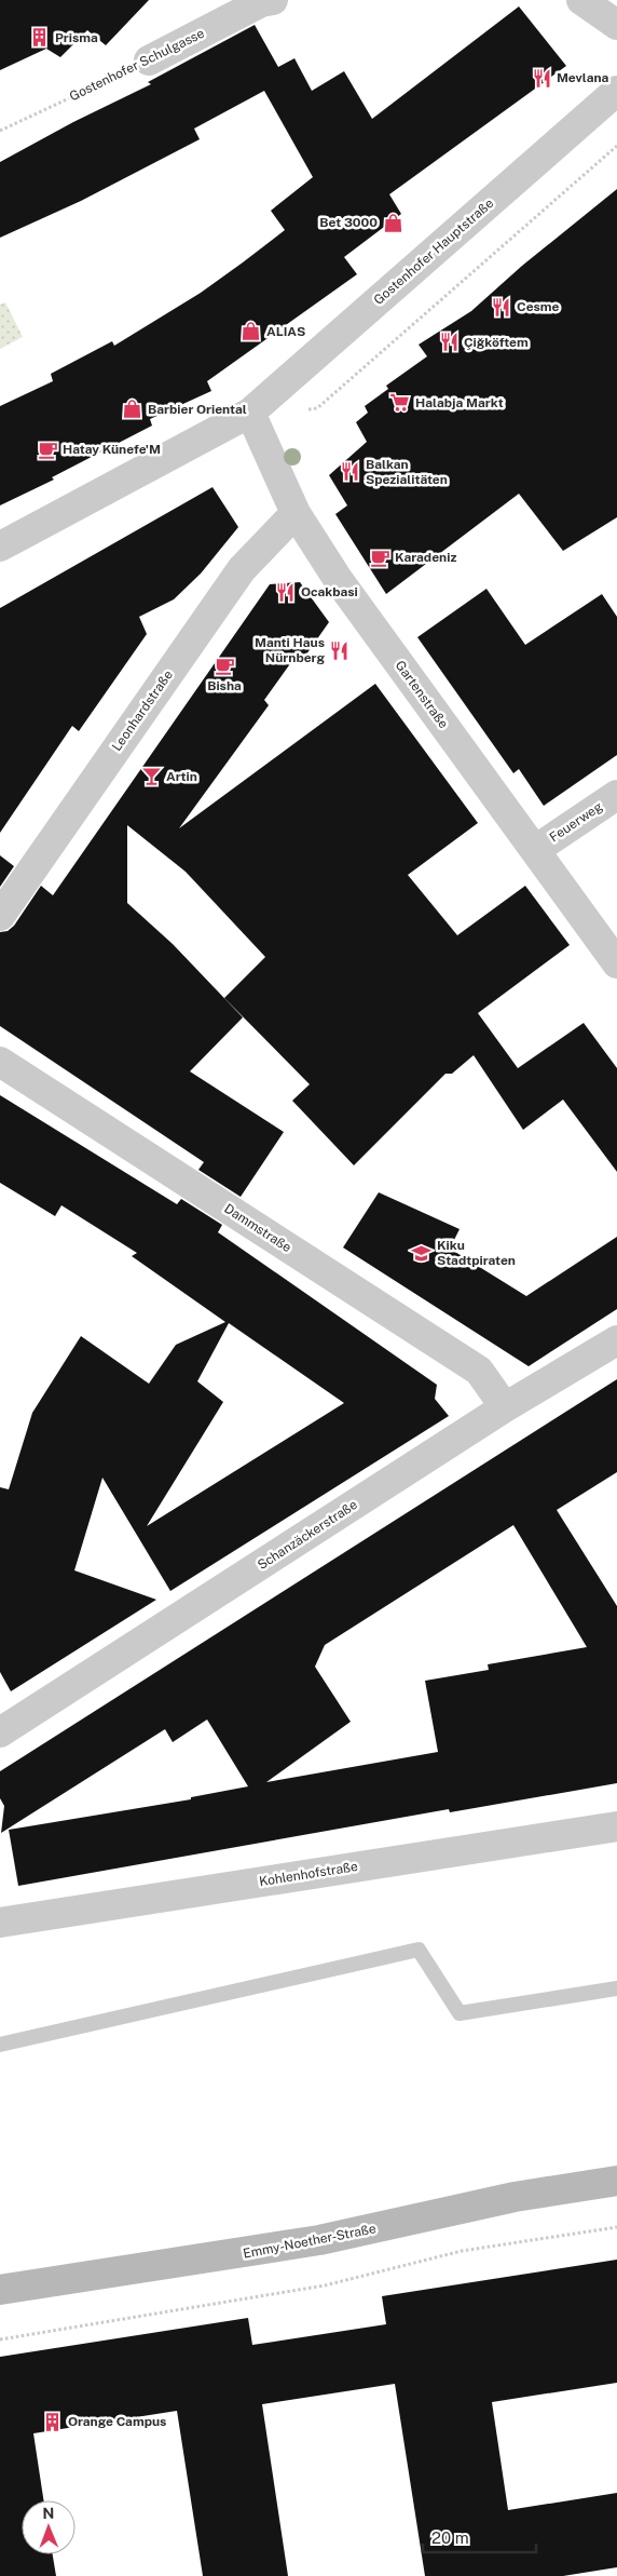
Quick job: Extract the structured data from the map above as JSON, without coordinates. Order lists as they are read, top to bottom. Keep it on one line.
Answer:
{"streets":{"main road":["Emmy-Noether-Straße"],"street":["Gostenhofer Schulgasse","Gostenhofer Hauptstraße","Gartenstraße","Leonhardstraße","Feuerweg","Dammstraße","Schanzäckerstraße","Kohlenhofstraße"]},"crossings":[["Gostenhofer Hauptstraße","Gartenstraße"],["Gartenstraße","Leonhardstraße"],["Gartenstraße","Feuerweg"],["Dammstraße","Schanzäckerstraße"]],"places":{"building":["Prisma","Orange Campus"],"restaurant":["Mevlana","Cesme","Çiğköftem","Balkan Spezialitäten","Ocakbasi","Manti Haus Nürnberg"],"shop":["Bet 3000","ALIAS","Barbier Oriental"],"supermarket":["Halabja Markt"],"cafe":["Hatay Künefe'M","Karadeniz","Bisha"],"bar":["Artin"],"school or university":["Kiku Stadtpiraten"]},"scale_bar":"20 m","north":"top"}
